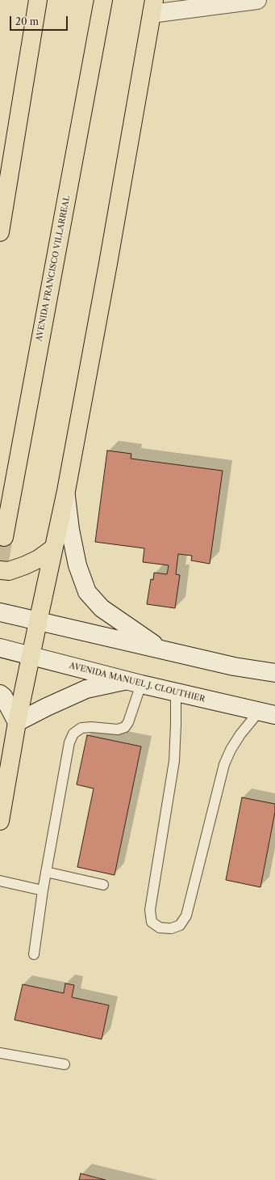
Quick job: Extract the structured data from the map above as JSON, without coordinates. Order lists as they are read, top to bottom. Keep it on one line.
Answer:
{"streets":{"main road":["AVENIDA FRANCISCO VILLARREAL","AVENIDA MANUEL J. CLOUTHIER"]},"scale_bar":"20 m"}
